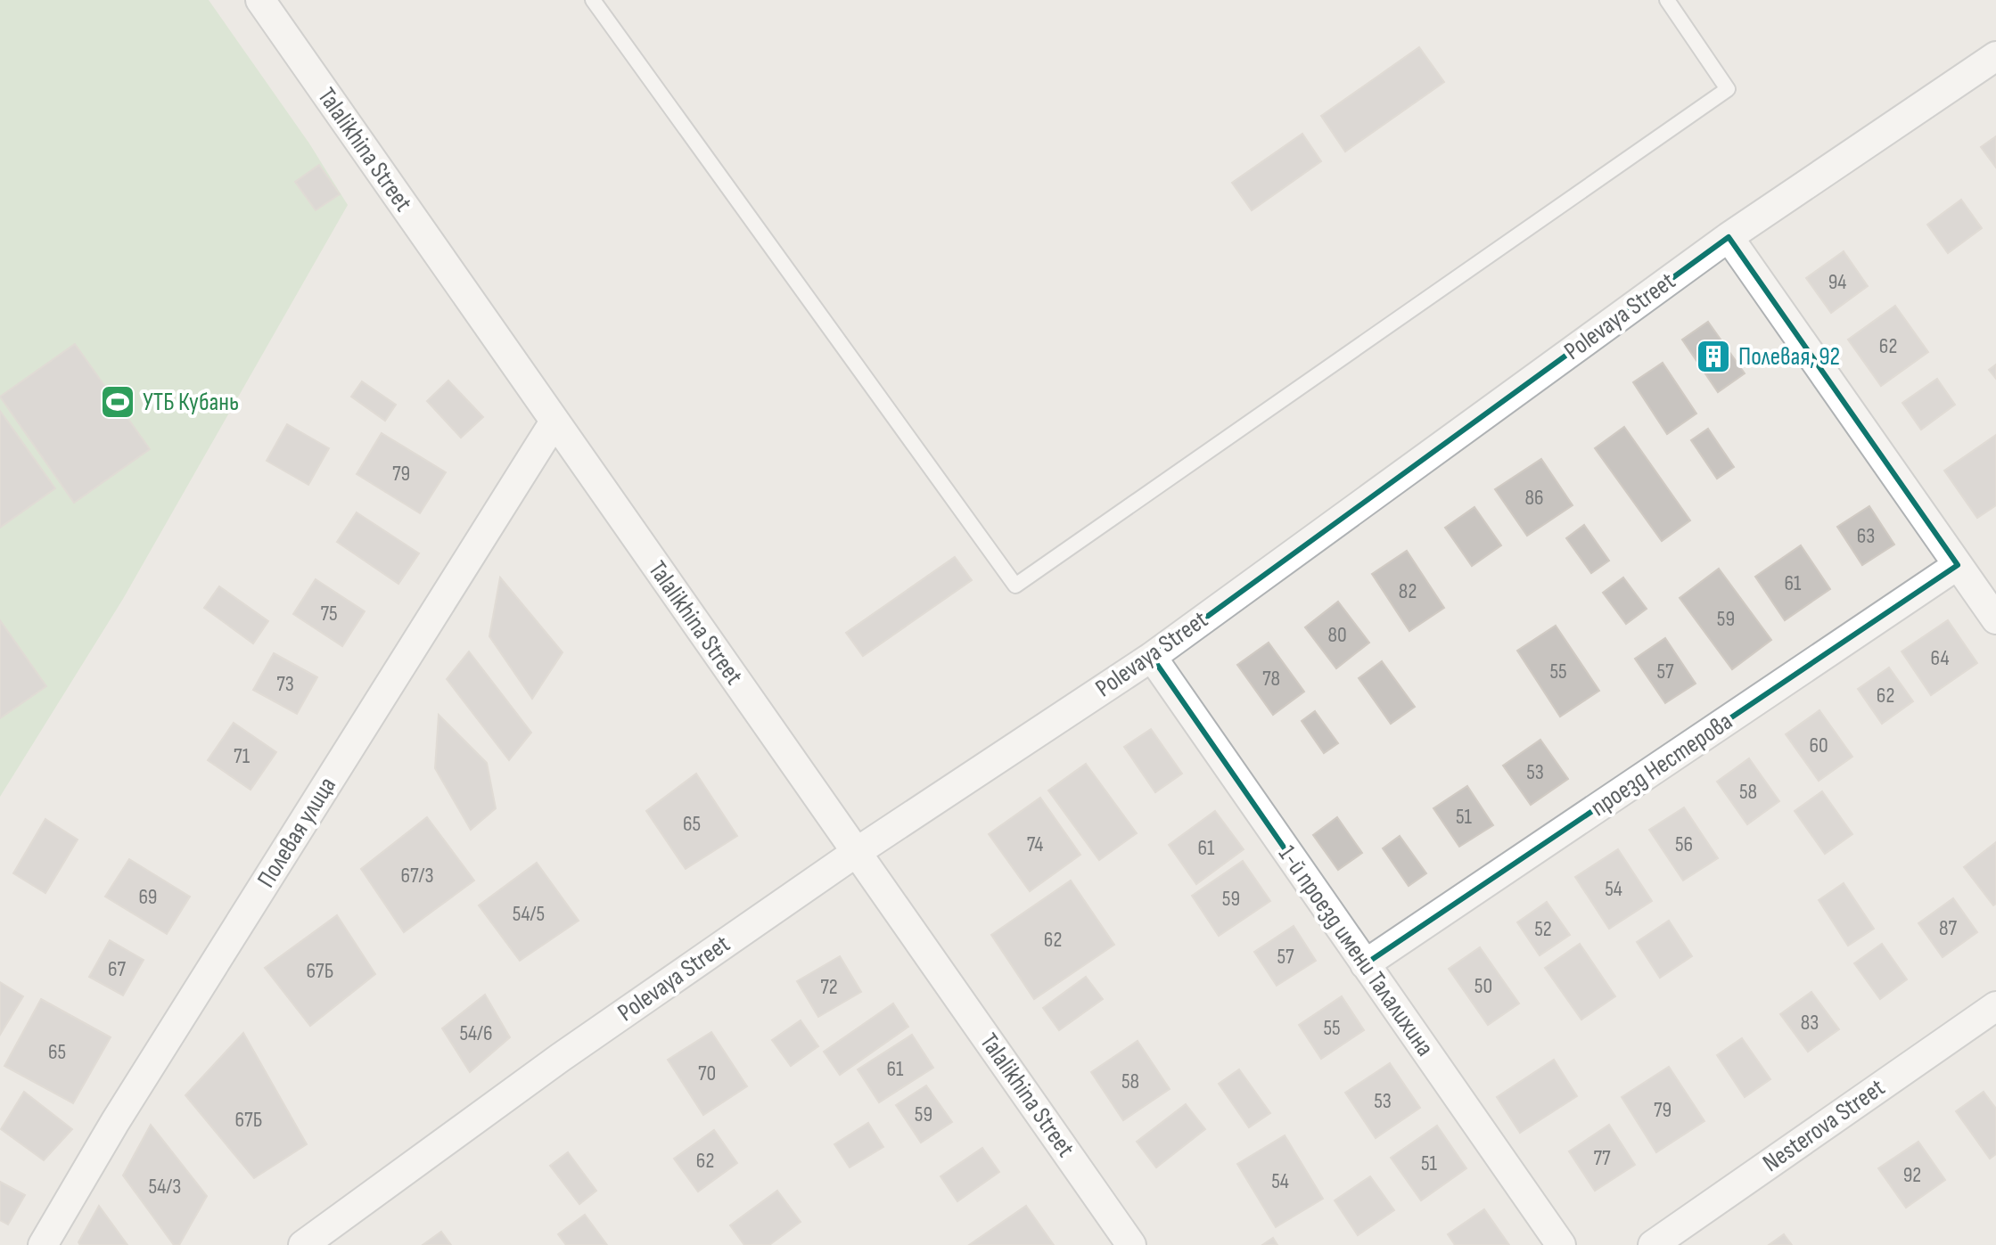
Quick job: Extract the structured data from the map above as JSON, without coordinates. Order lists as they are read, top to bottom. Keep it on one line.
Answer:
{"streets":{"street":["Talalikhina Street","Polevaya Street","проезд Нестерова","Полевая улица","1-й проезд имени Талалихина","Nesterova Street"]},"crossings":[["Talalikhina Street","Polevaya Street"],["Talalikhina Street","Полевая улица"],["Polevaya Street","1-й проезд имени Талалихина"],["проезд Нестерова","1-й проезд имени Талалихина"]],"places":{"building":["Полевая, 92"],"sports":["УТБ Кубань"]},"house_numbers":["94","62","79","86","63","61","82","75","59","80","64","55","57","78","73","62","60","71","53","58","51","65","74","56","61","67/3","54","69","59","54/5","87","52","62","57","67","67Б","50","72","83","55","54/6","65","61","70","58","53","79","59","67Б","77","62","51","92","54","54/3"]}
